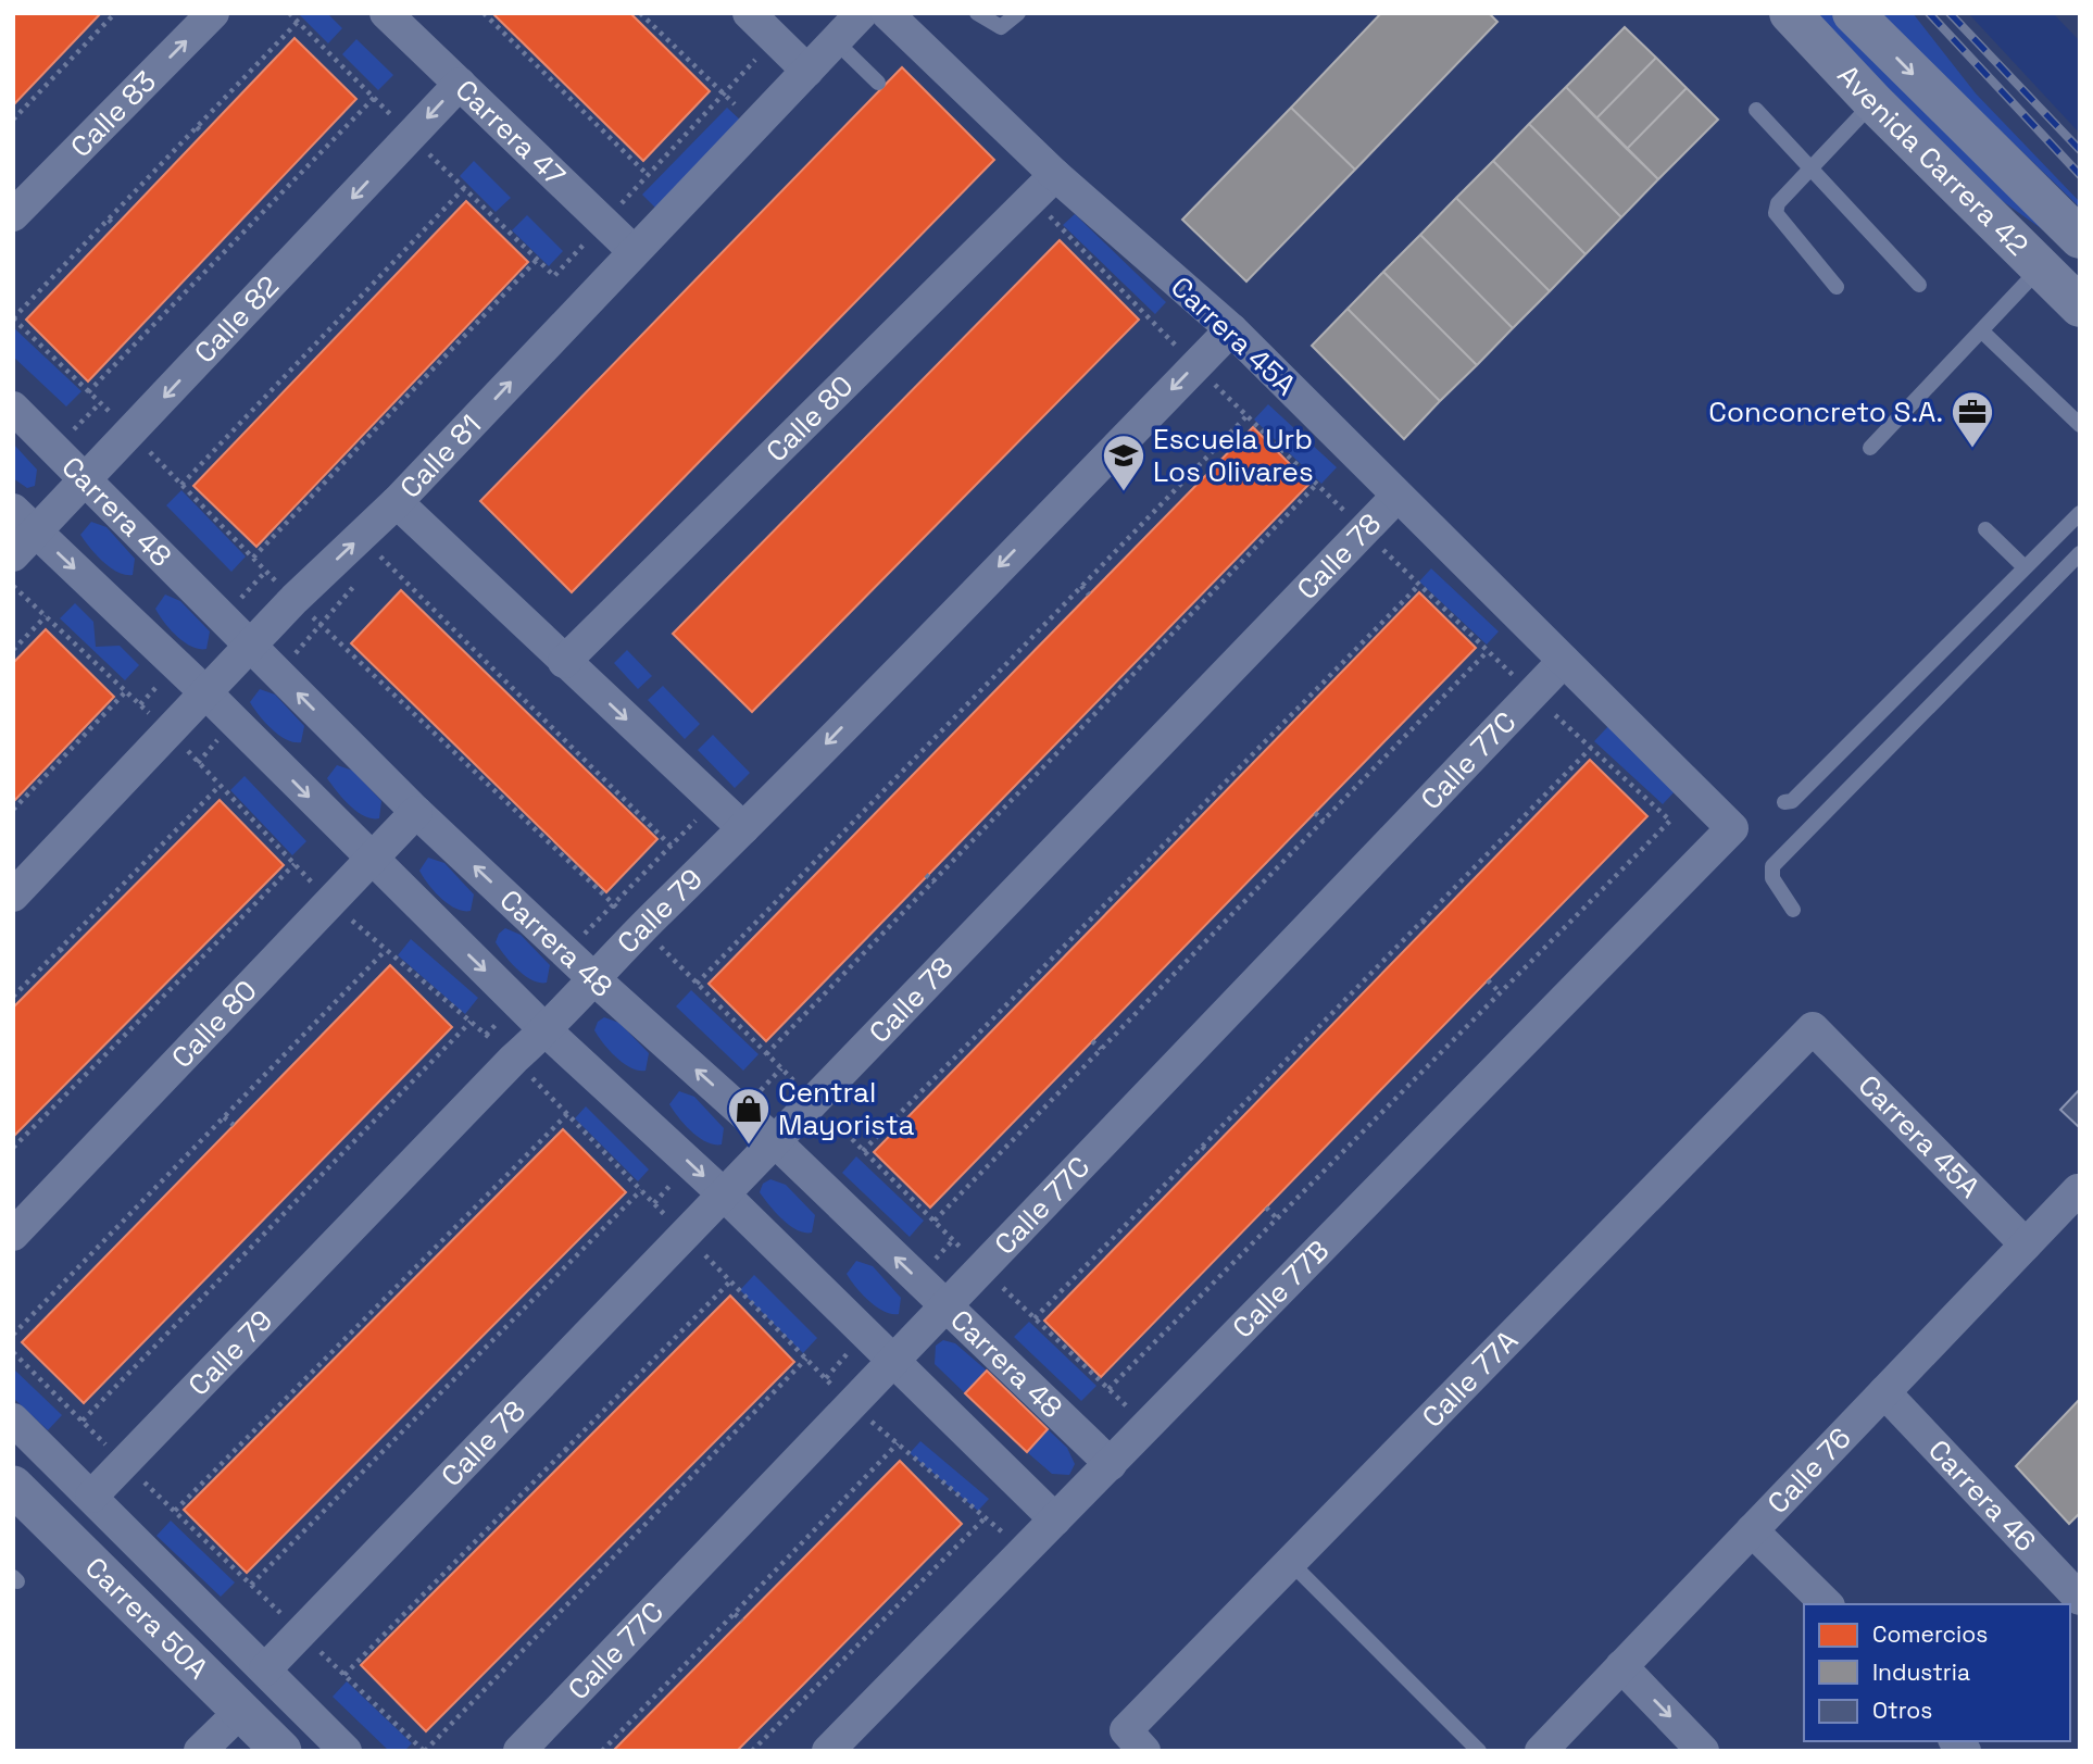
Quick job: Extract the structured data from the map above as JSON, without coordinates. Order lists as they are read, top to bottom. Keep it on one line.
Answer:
{"streets":{"highway":["Avenida Carrera 42"],"street":["Calle 83","Carrera 47","Calle 82","Carrera 45A","Calle 80","Calle 81","Carrera 48","Calle 78","Calle 77C","Calle 79","Calle 77B","Calle 77A","Calle 76","Carrera 46","Carrera 50A"]},"crossings":[["Carrera 47","Calle 82"],["Carrera 47","Calle 81"],["Calle 82","Carrera 48"],["Carrera 45A","Calle 80"],["Carrera 45A","Calle 78"],["Carrera 45A","Calle 77C"],["Carrera 45A","Calle 79"],["Carrera 45A","Calle 77B"],["Carrera 45A","Calle 77A"],["Carrera 45A","Calle 76"],["Calle 80","Carrera 48"],["Calle 81","Carrera 48"],["Carrera 48","Calle 78"],["Carrera 48","Calle 77C"],["Carrera 48","Calle 79"],["Carrera 48","Calle 77B"],["Calle 76","Carrera 46"]],"one_way":["Calle 83","Calle 82","Calle 81","Calle 79"],"places":{"office":["Conconcreto S.A."],"school or university":["Escuela Urb Los Olivares"],"shop":["Central Mayorista"]},"legend":["Comercios","Industria","Otros"]}
